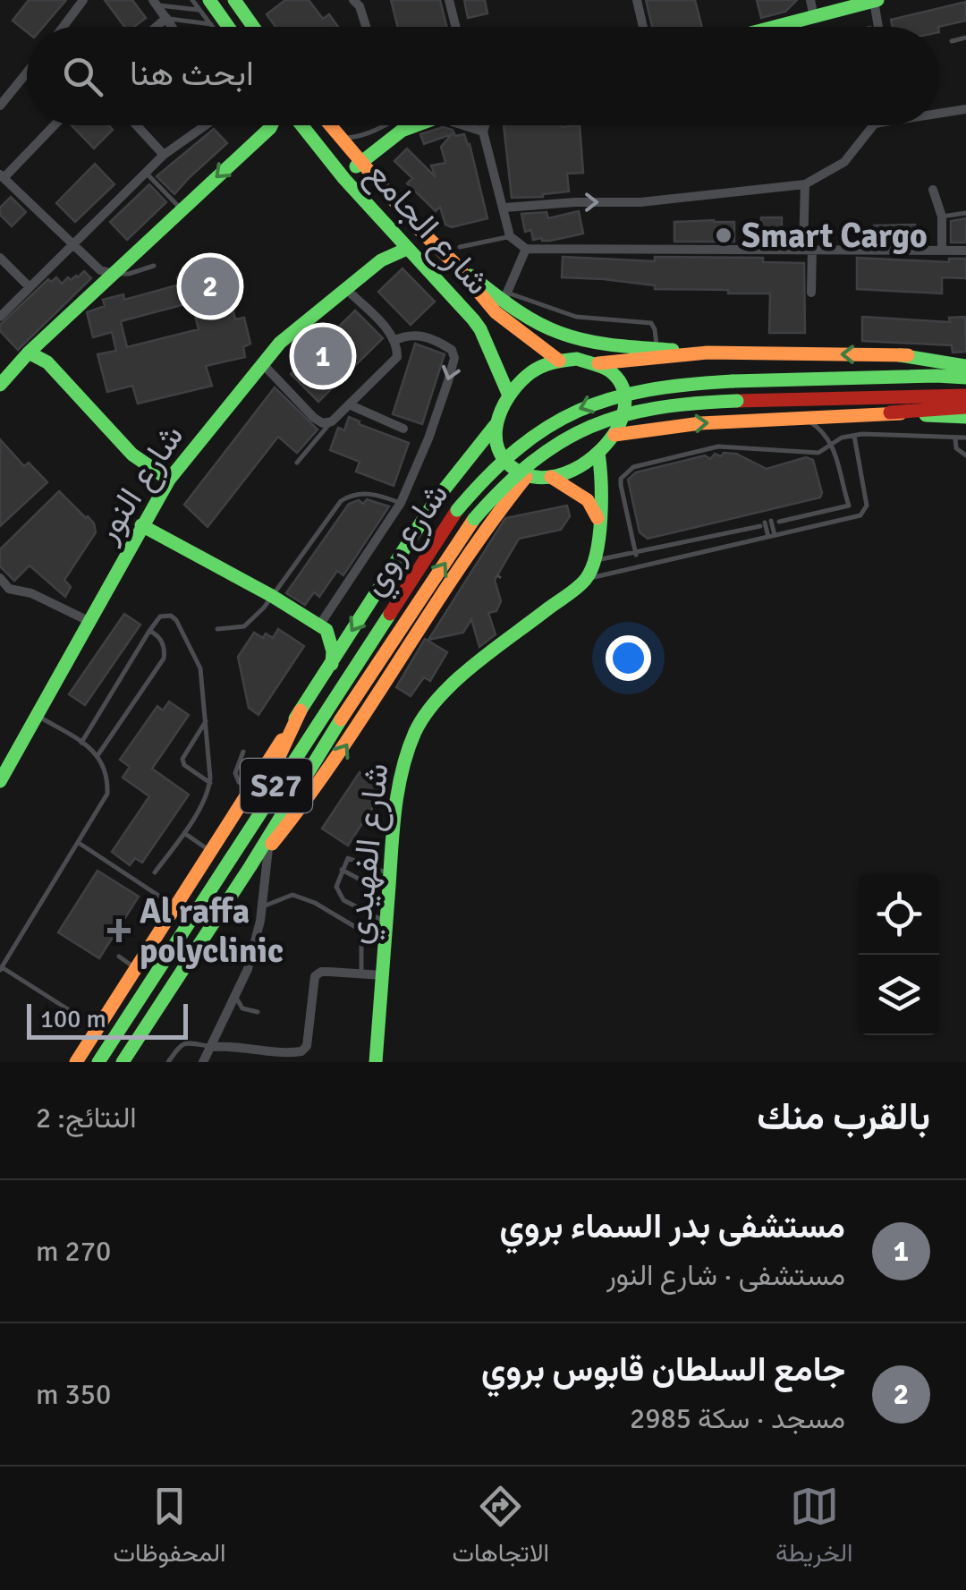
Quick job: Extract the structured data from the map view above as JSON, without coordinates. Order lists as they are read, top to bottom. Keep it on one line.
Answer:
{"streets":{"main road":["شارع الجامع","شارع النور","شارع روي","S27","شارع الفهيدي"]},"crossings":[["شارع الجامع","شارع النور"],["شارع الجامع","شارع الفهيدي"]],"places":{"other":["Smart Cargo"],"health":["Al raffa polyclinic"]},"scale_bar":"100 m","page":{"search":"ابحث هنا","pins":["2","1"],"scale":"100 m","heading":["بالقرب منك","النتائج: 2"],"list":[{"mark":"1","name":"مستشفى بدر السماء بروي","note":"مستشفى · شارع النور","value":"270 m"},{"mark":"2","name":"جامع السلطان قابوس بروي","note":"مسجد · سكة 2985","value":"350 m"}],"nav":["الخريطة","الاتجاهات","المحفوظات"]}}
